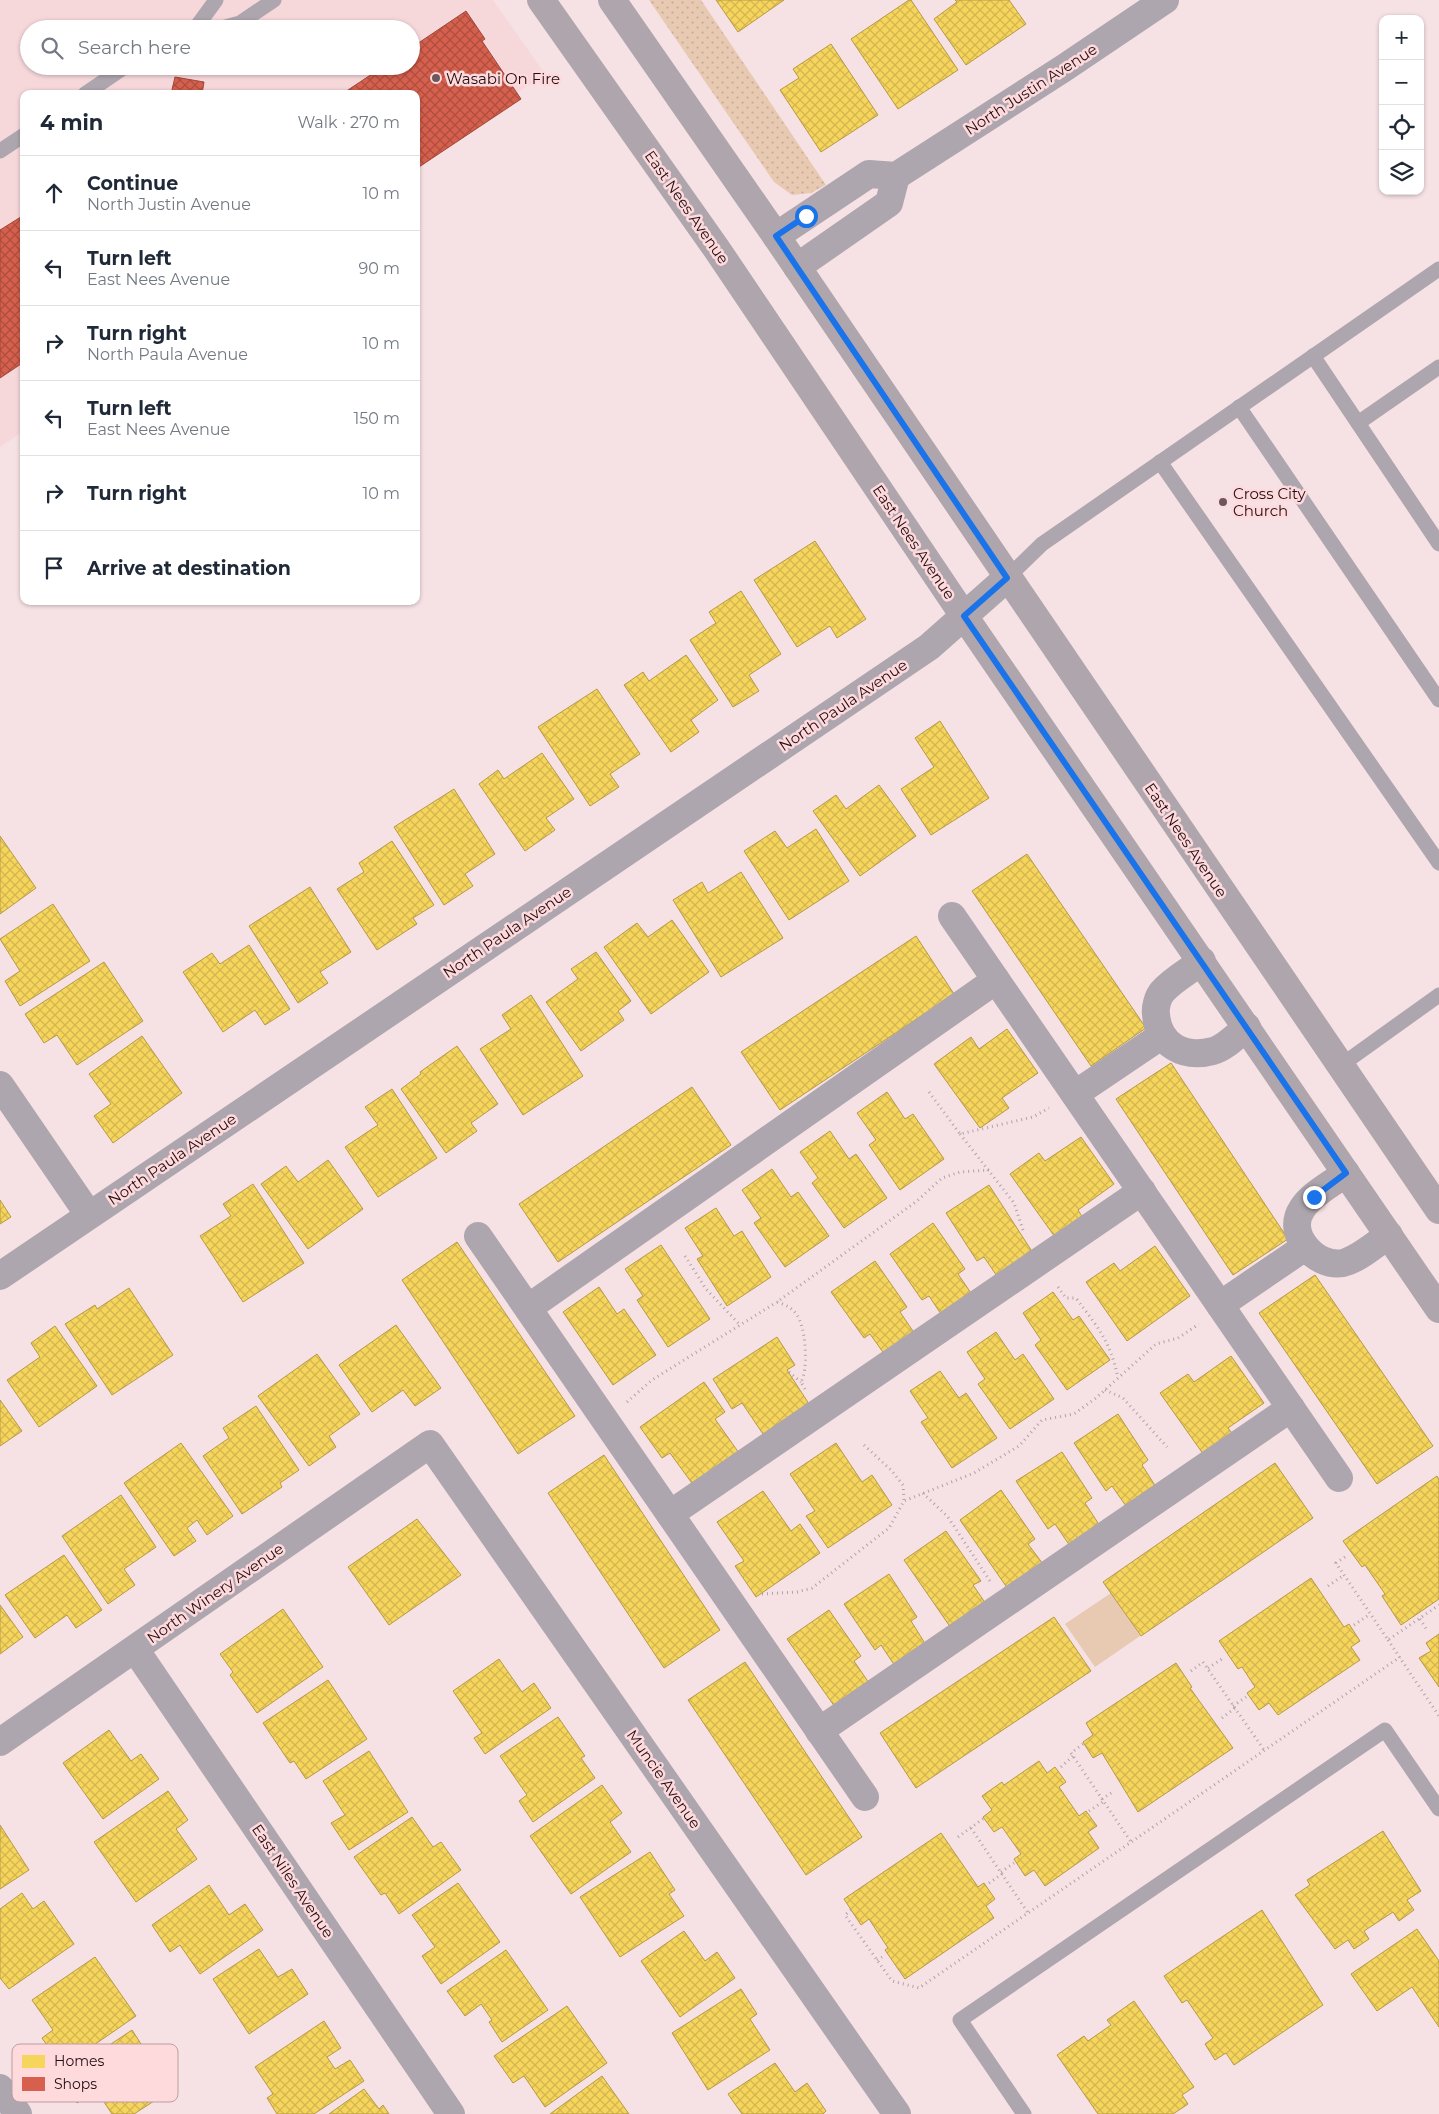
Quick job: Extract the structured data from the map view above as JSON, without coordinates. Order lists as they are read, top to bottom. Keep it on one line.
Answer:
{"streets":{"main road":["East Nees Avenue"],"street":["North Justin Avenue","North Paula Avenue","North Winery Avenue","Muncie Avenue","East Niles Avenue"]},"crossings":[["East Nees Avenue","North Paula Avenue"],["North Winery Avenue","Muncie Avenue"],["North Winery Avenue","East Niles Avenue"]],"places":["Wasabi On Fire","Cross City Church"],"legend":["Homes","Shops"],"page":{"map_buttons":["+","−"],"search":"Search here","heading":["4 min","Walk · 270 m"],"list":[["Continue","North Justin Avenue","10 m"],["Turn left","East Nees Avenue","90 m"],["Turn right","North Paula Avenue","10 m"],["Turn left","East Nees Avenue","150 m"],["Turn right","10 m"],"Arrive at destination"]}}
